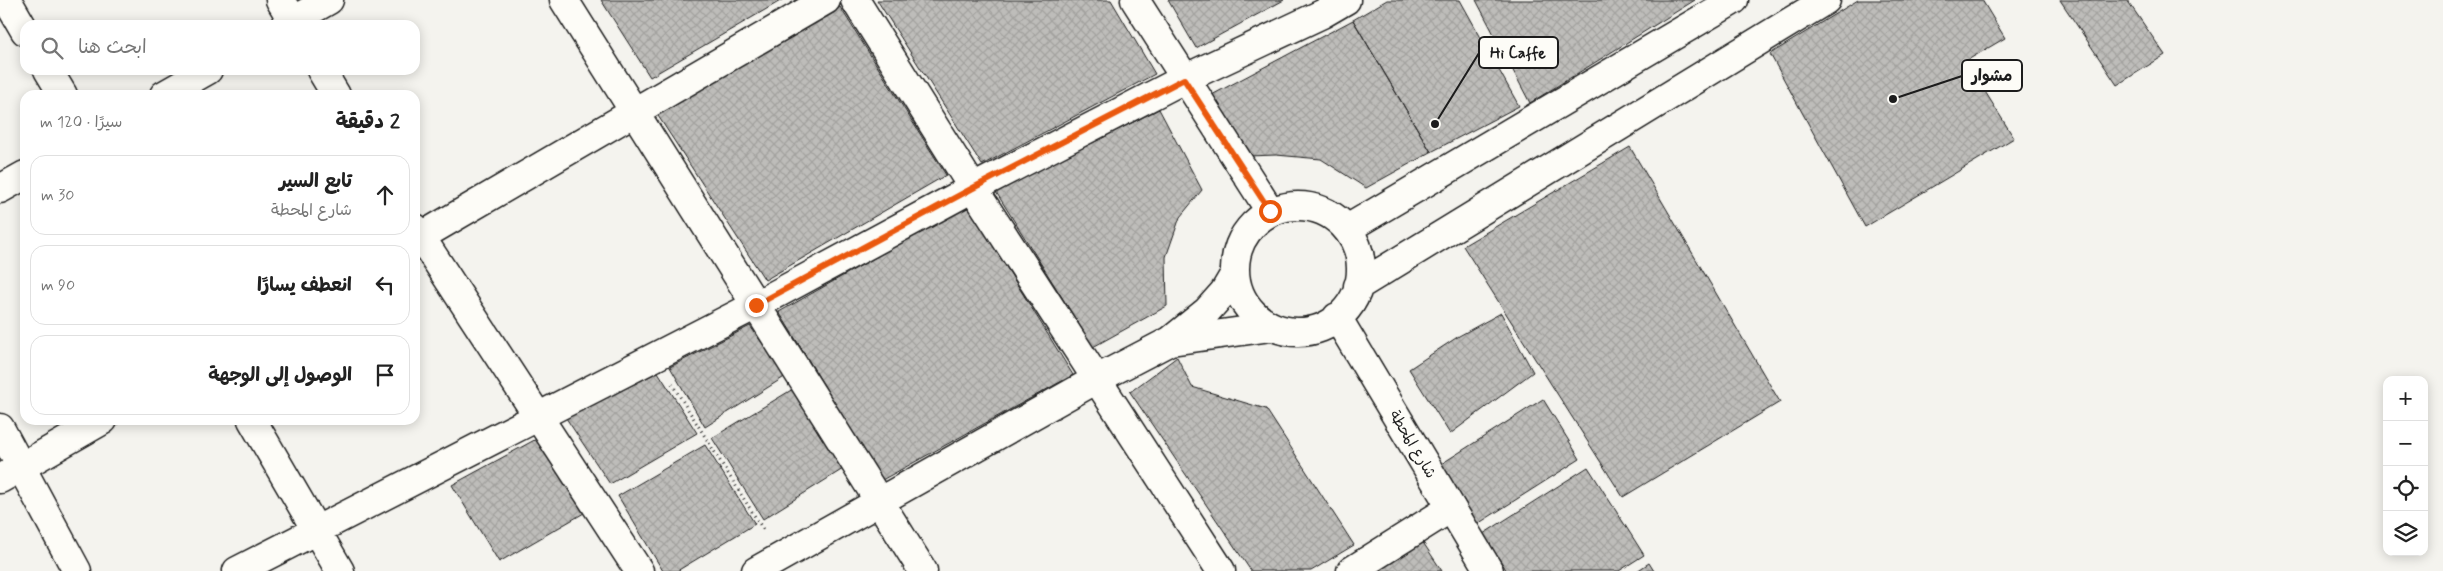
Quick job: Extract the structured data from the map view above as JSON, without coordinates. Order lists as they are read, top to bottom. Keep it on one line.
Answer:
{"streets":{"street":["شارع المحطة"]},"places":["مشوار","Hi Caffe"],"page":{"search":"ابحث هنا","heading":["2 دقيقة","سيرًا · 120 m"],"list":[["تابع السير","شارع المحطة","30 m"],["انعطف يسارًا","90 m"],"الوصول إلى الوجهة"],"map_buttons":["+","−"]}}
